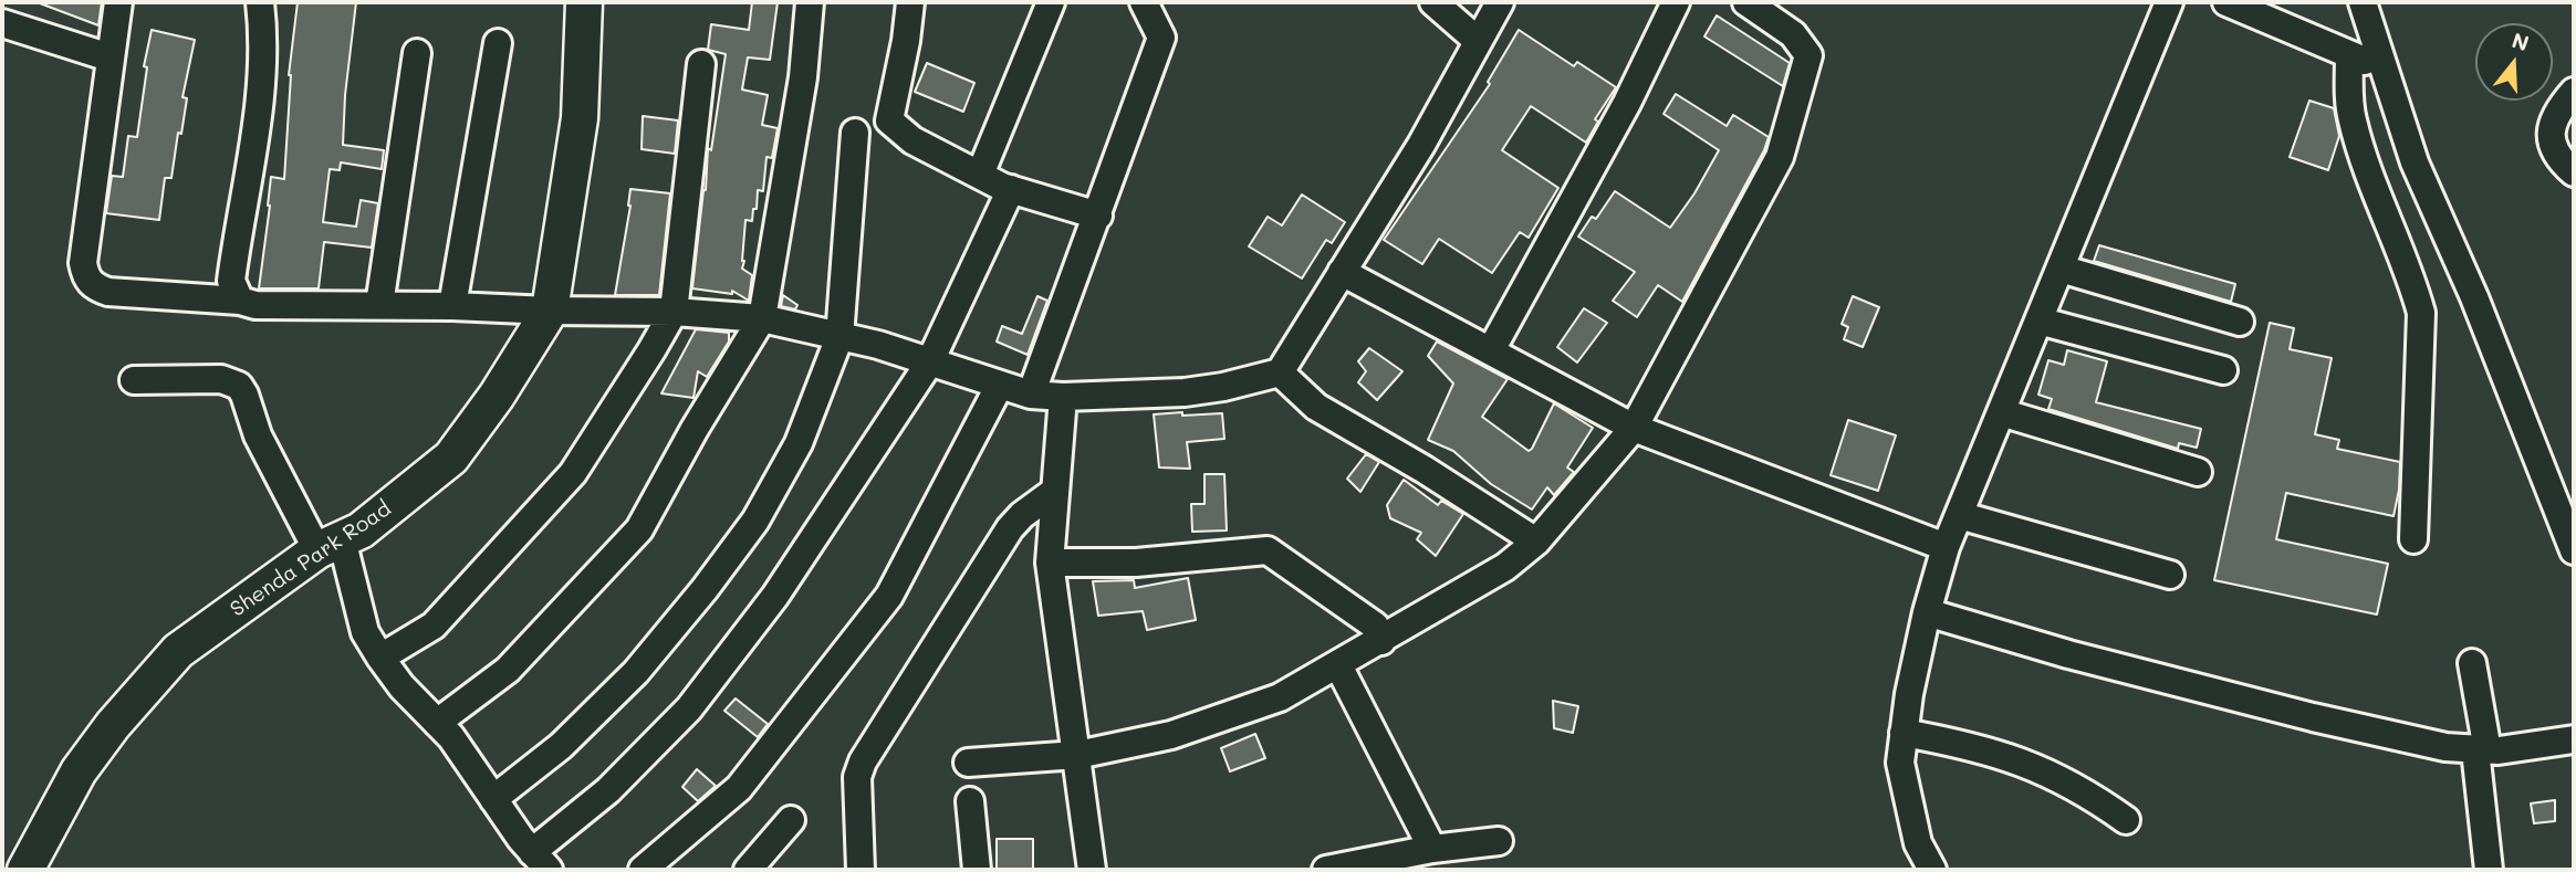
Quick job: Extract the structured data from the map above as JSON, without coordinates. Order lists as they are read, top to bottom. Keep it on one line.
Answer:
{"streets":{"main road":["Shenda Park Road"]},"north":"top"}
